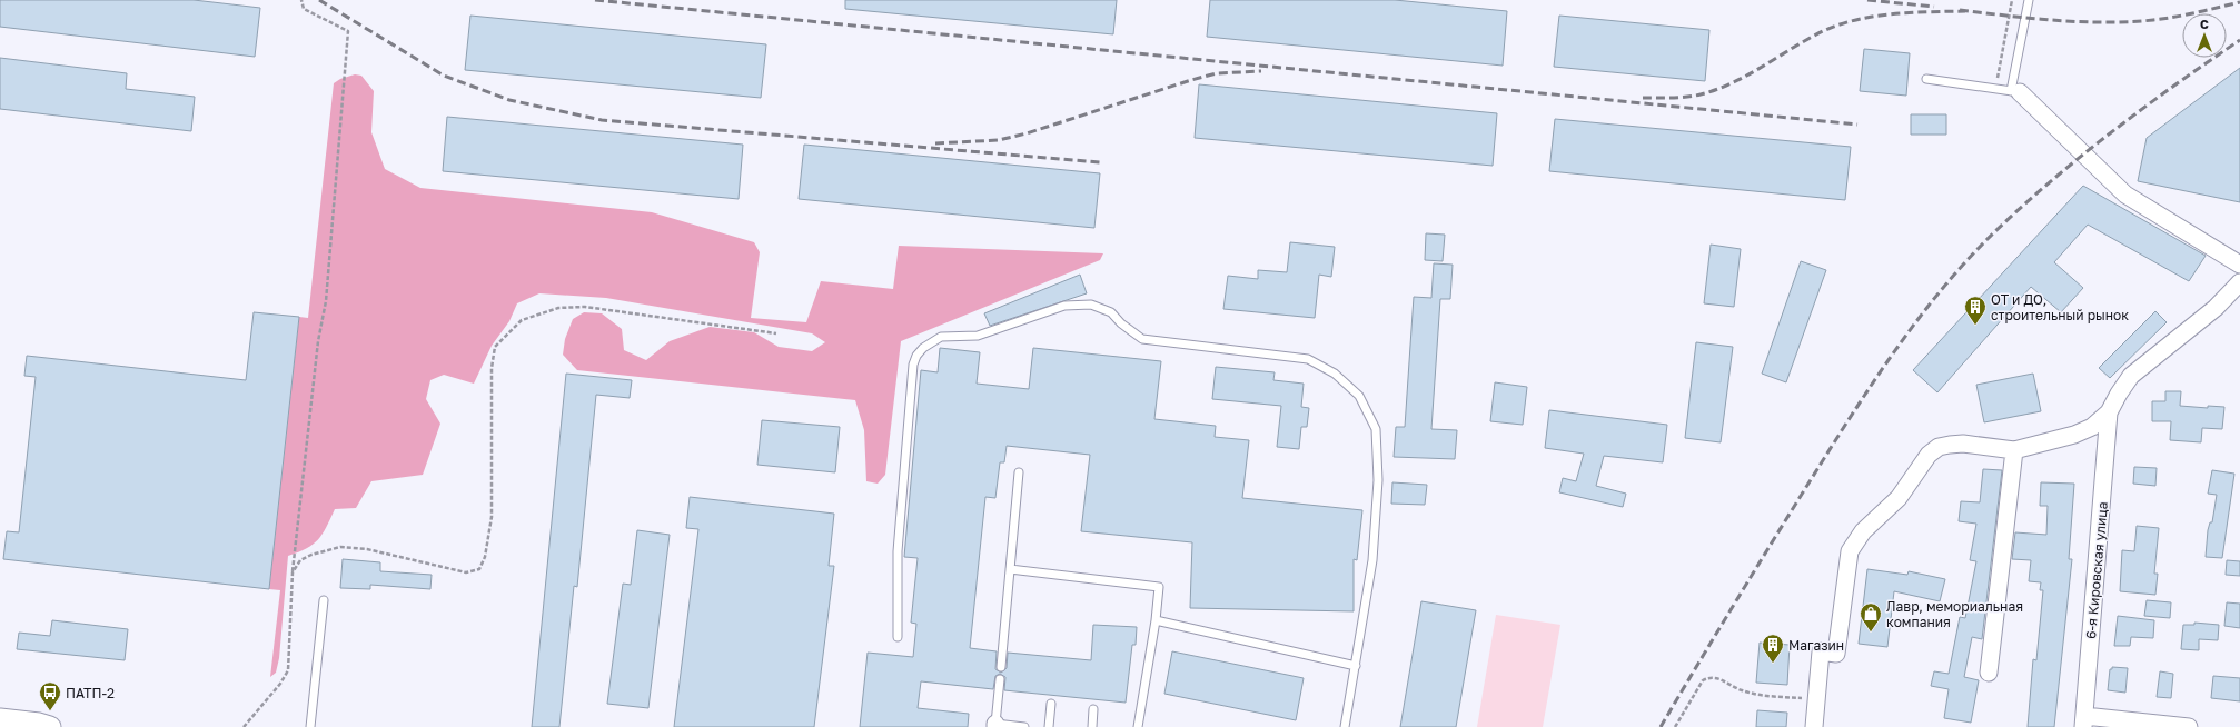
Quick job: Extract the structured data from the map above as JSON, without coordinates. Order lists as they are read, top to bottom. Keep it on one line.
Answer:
{"streets":{"street":["6-я Кировская улица"]},"places":{"building":["ОТ и ДО, строительный рынок","Магазин"],"shop":["Лавр, мемориальная компания"],"bus stop":["ПАТП-2"]},"north":"top"}
